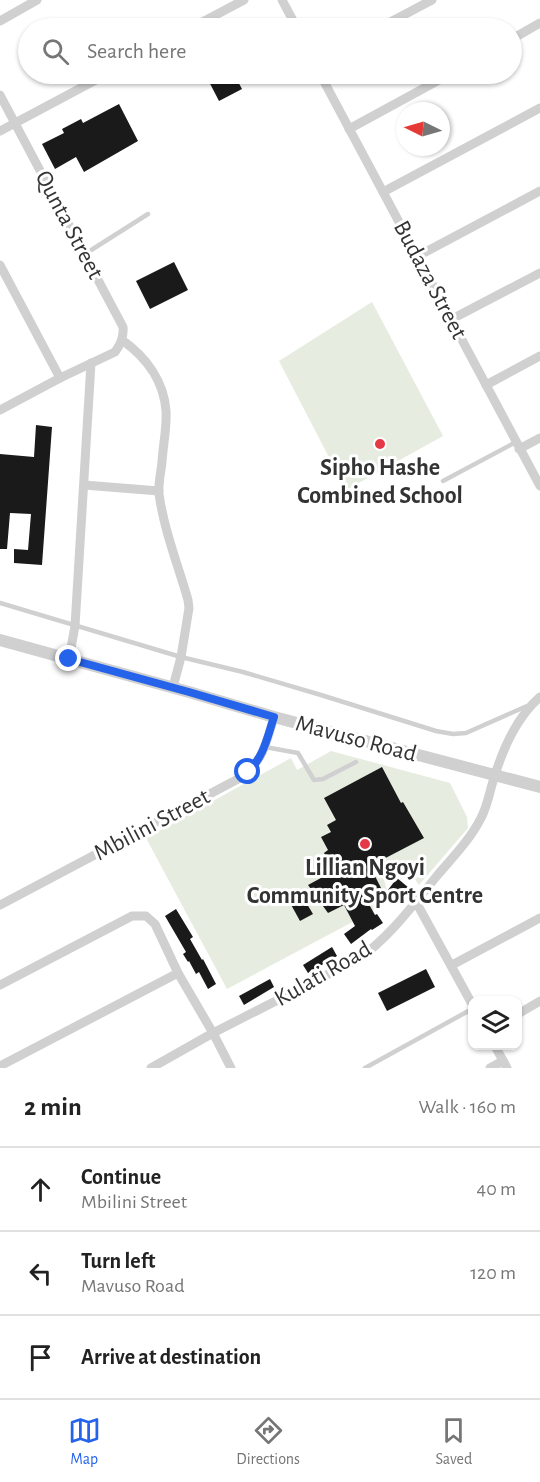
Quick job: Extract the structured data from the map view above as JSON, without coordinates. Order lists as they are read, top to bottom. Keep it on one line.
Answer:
{"streets":{"street":["Qunta Street","Budaza Street","Mavuso Road","Mbilini Street","Kulati Road"]},"crossings":[["Mavuso Road","Mbilini Street"],["Mavuso Road","Kulati Road"]],"places":["Sipho Hashe Combined School","Lillian Ngoyi Community Sport Centre"],"north":"left","page":{"search":"Search here","heading":["2 min","Walk · 160 m"],"list":[["Continue","Mbilini Street","40 m"],["Turn left","Mavuso Road","120 m"],"Arrive at destination"],"nav":["Map","Directions","Saved"]}}
